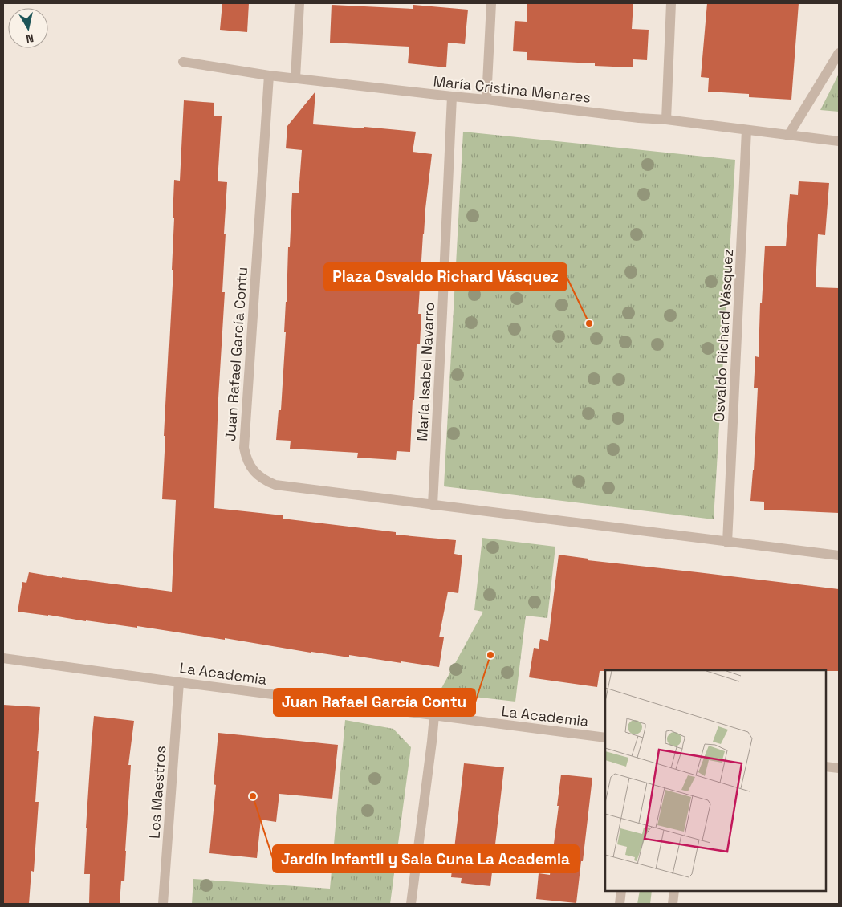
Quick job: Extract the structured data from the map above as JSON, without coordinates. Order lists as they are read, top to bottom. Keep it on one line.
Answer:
{"streets":{"street":["María Cristina Menares","Osvaldo Richard Vásquez","Juan Rafael García Contu","María Isabel Navarro","La Academia","Los Maestros"]},"crossings":[["María Cristina Menares","Osvaldo Richard Vásquez"],["María Cristina Menares","Juan Rafael García Contu"],["María Cristina Menares","María Isabel Navarro"],["Osvaldo Richard Vásquez","Juan Rafael García Contu"],["Juan Rafael García Contu","María Isabel Navarro"],["La Academia","Los Maestros"]],"places":["Plaza Osvaldo Richard Vásquez","Juan Rafael García Contu","Jardín Infantil y Sala Cuna La Academia"],"north":"bottom"}
